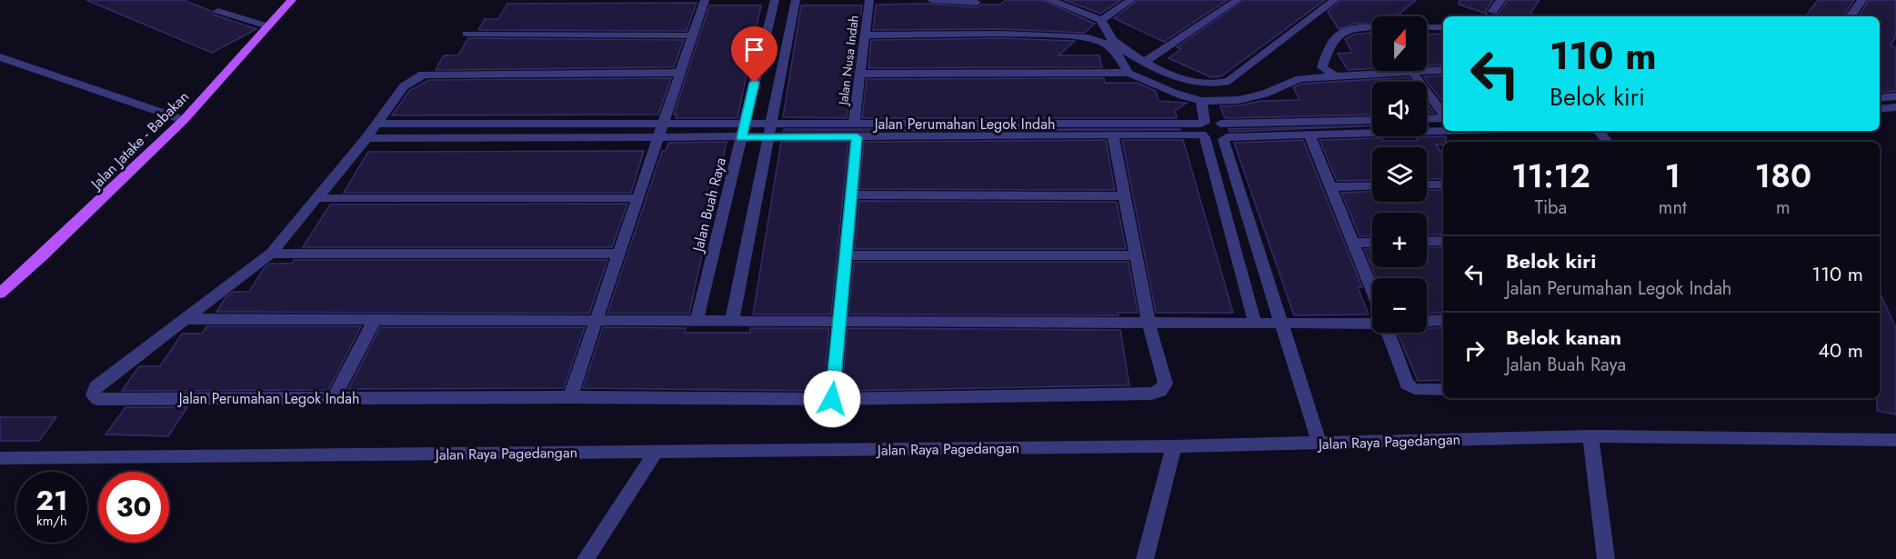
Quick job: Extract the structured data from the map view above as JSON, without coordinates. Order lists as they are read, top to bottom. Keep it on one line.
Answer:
{"streets":{"main road":["Jalan Jatake - Babakan"],"street":["Jalan Nusa Indah","Jalan Perumahan Legok Indah","Jalan Buah Raya","Jalan Raya Pagedangan"]},"crossings":[["Jalan Nusa Indah","Jalan Perumahan Legok Indah"],["Jalan Perumahan Legok Indah","Jalan Buah Raya"]],"north":"top","page":{"map_buttons":["+","−"],"turn":["110 m","Belok kiri"],"eta":["11:12","Tiba","1","mnt","180","m"],"list":[{"name":"Belok kiri","note":"Jalan Perumahan Legok Indah","value":"110 m"},{"name":"Belok kanan","note":"Jalan Buah Raya","value":"40 m"}],"speed":"21 km/h","limit":"30"}}
